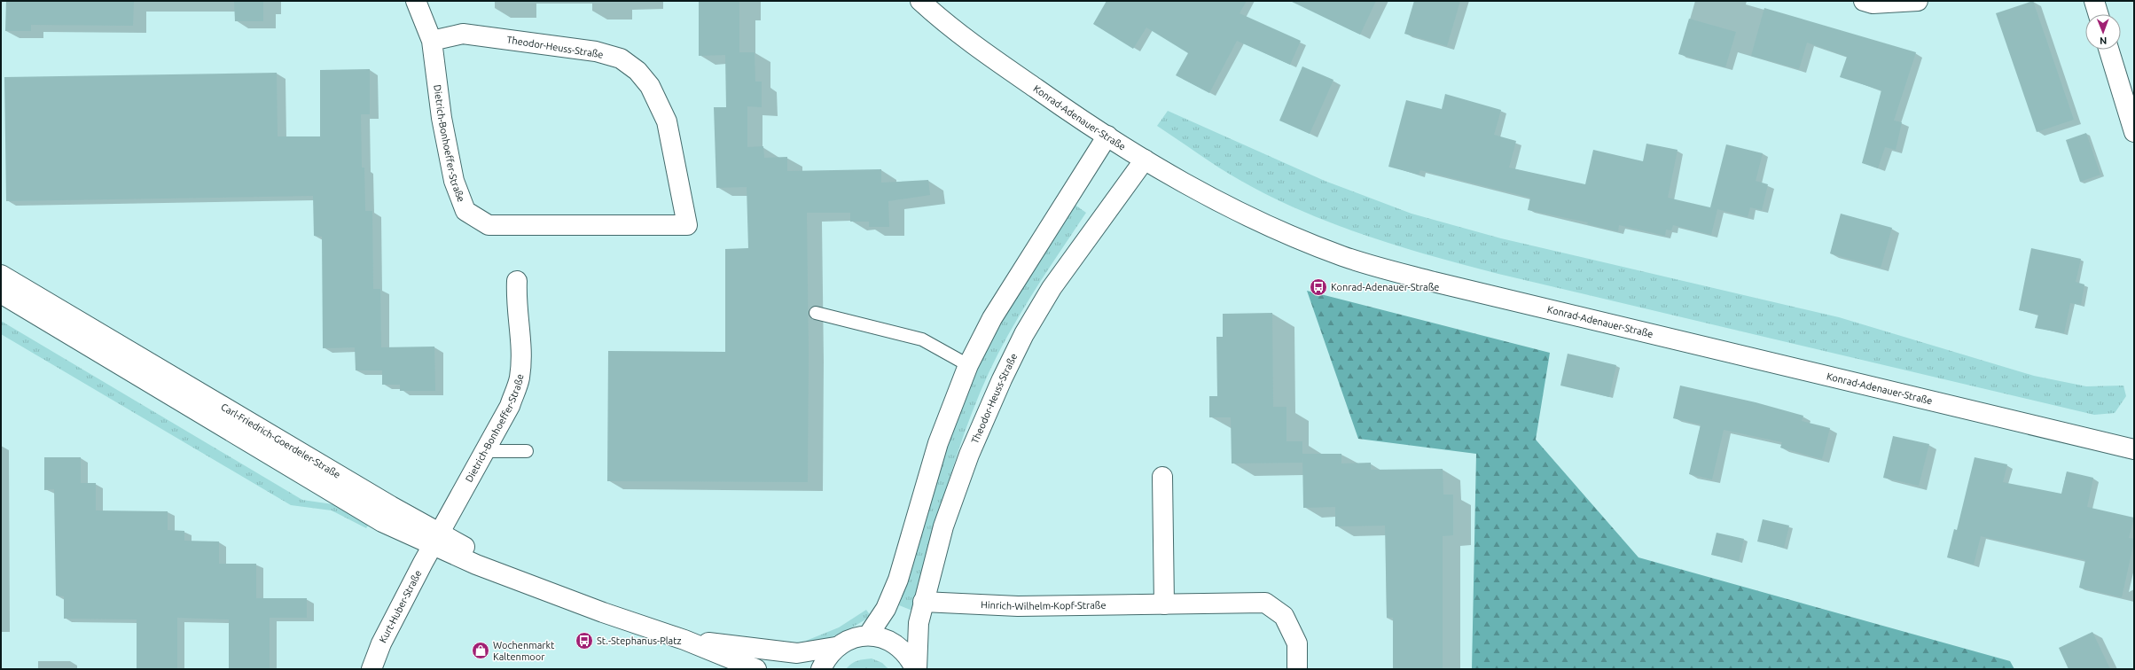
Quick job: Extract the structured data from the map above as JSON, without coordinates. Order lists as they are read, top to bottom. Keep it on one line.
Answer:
{"streets":{"street":["Theodor-Heuss-Straße","Konrad-Adenauer-Straße","Dietrich-Bonhoeffer-Straße","Carl-Friedrich-Goerdeler-Straße","Hinrich-Wilhelm-Kopf-Straße","Kurt-Huber-Straße"]},"crossings":[["Theodor-Heuss-Straße","Konrad-Adenauer-Straße"],["Theodor-Heuss-Straße","Dietrich-Bonhoeffer-Straße"],["Theodor-Heuss-Straße","Carl-Friedrich-Goerdeler-Straße"],["Theodor-Heuss-Straße","Hinrich-Wilhelm-Kopf-Straße"],["Dietrich-Bonhoeffer-Straße","Carl-Friedrich-Goerdeler-Straße"],["Dietrich-Bonhoeffer-Straße","Kurt-Huber-Straße"],["Carl-Friedrich-Goerdeler-Straße","Kurt-Huber-Straße"]],"places":{"bus stop":["Konrad-Adenauer-Straße","St.-Stephanus-Platz"],"shop":["Wochenmarkt Kaltenmoor"]},"north":"bottom"}
